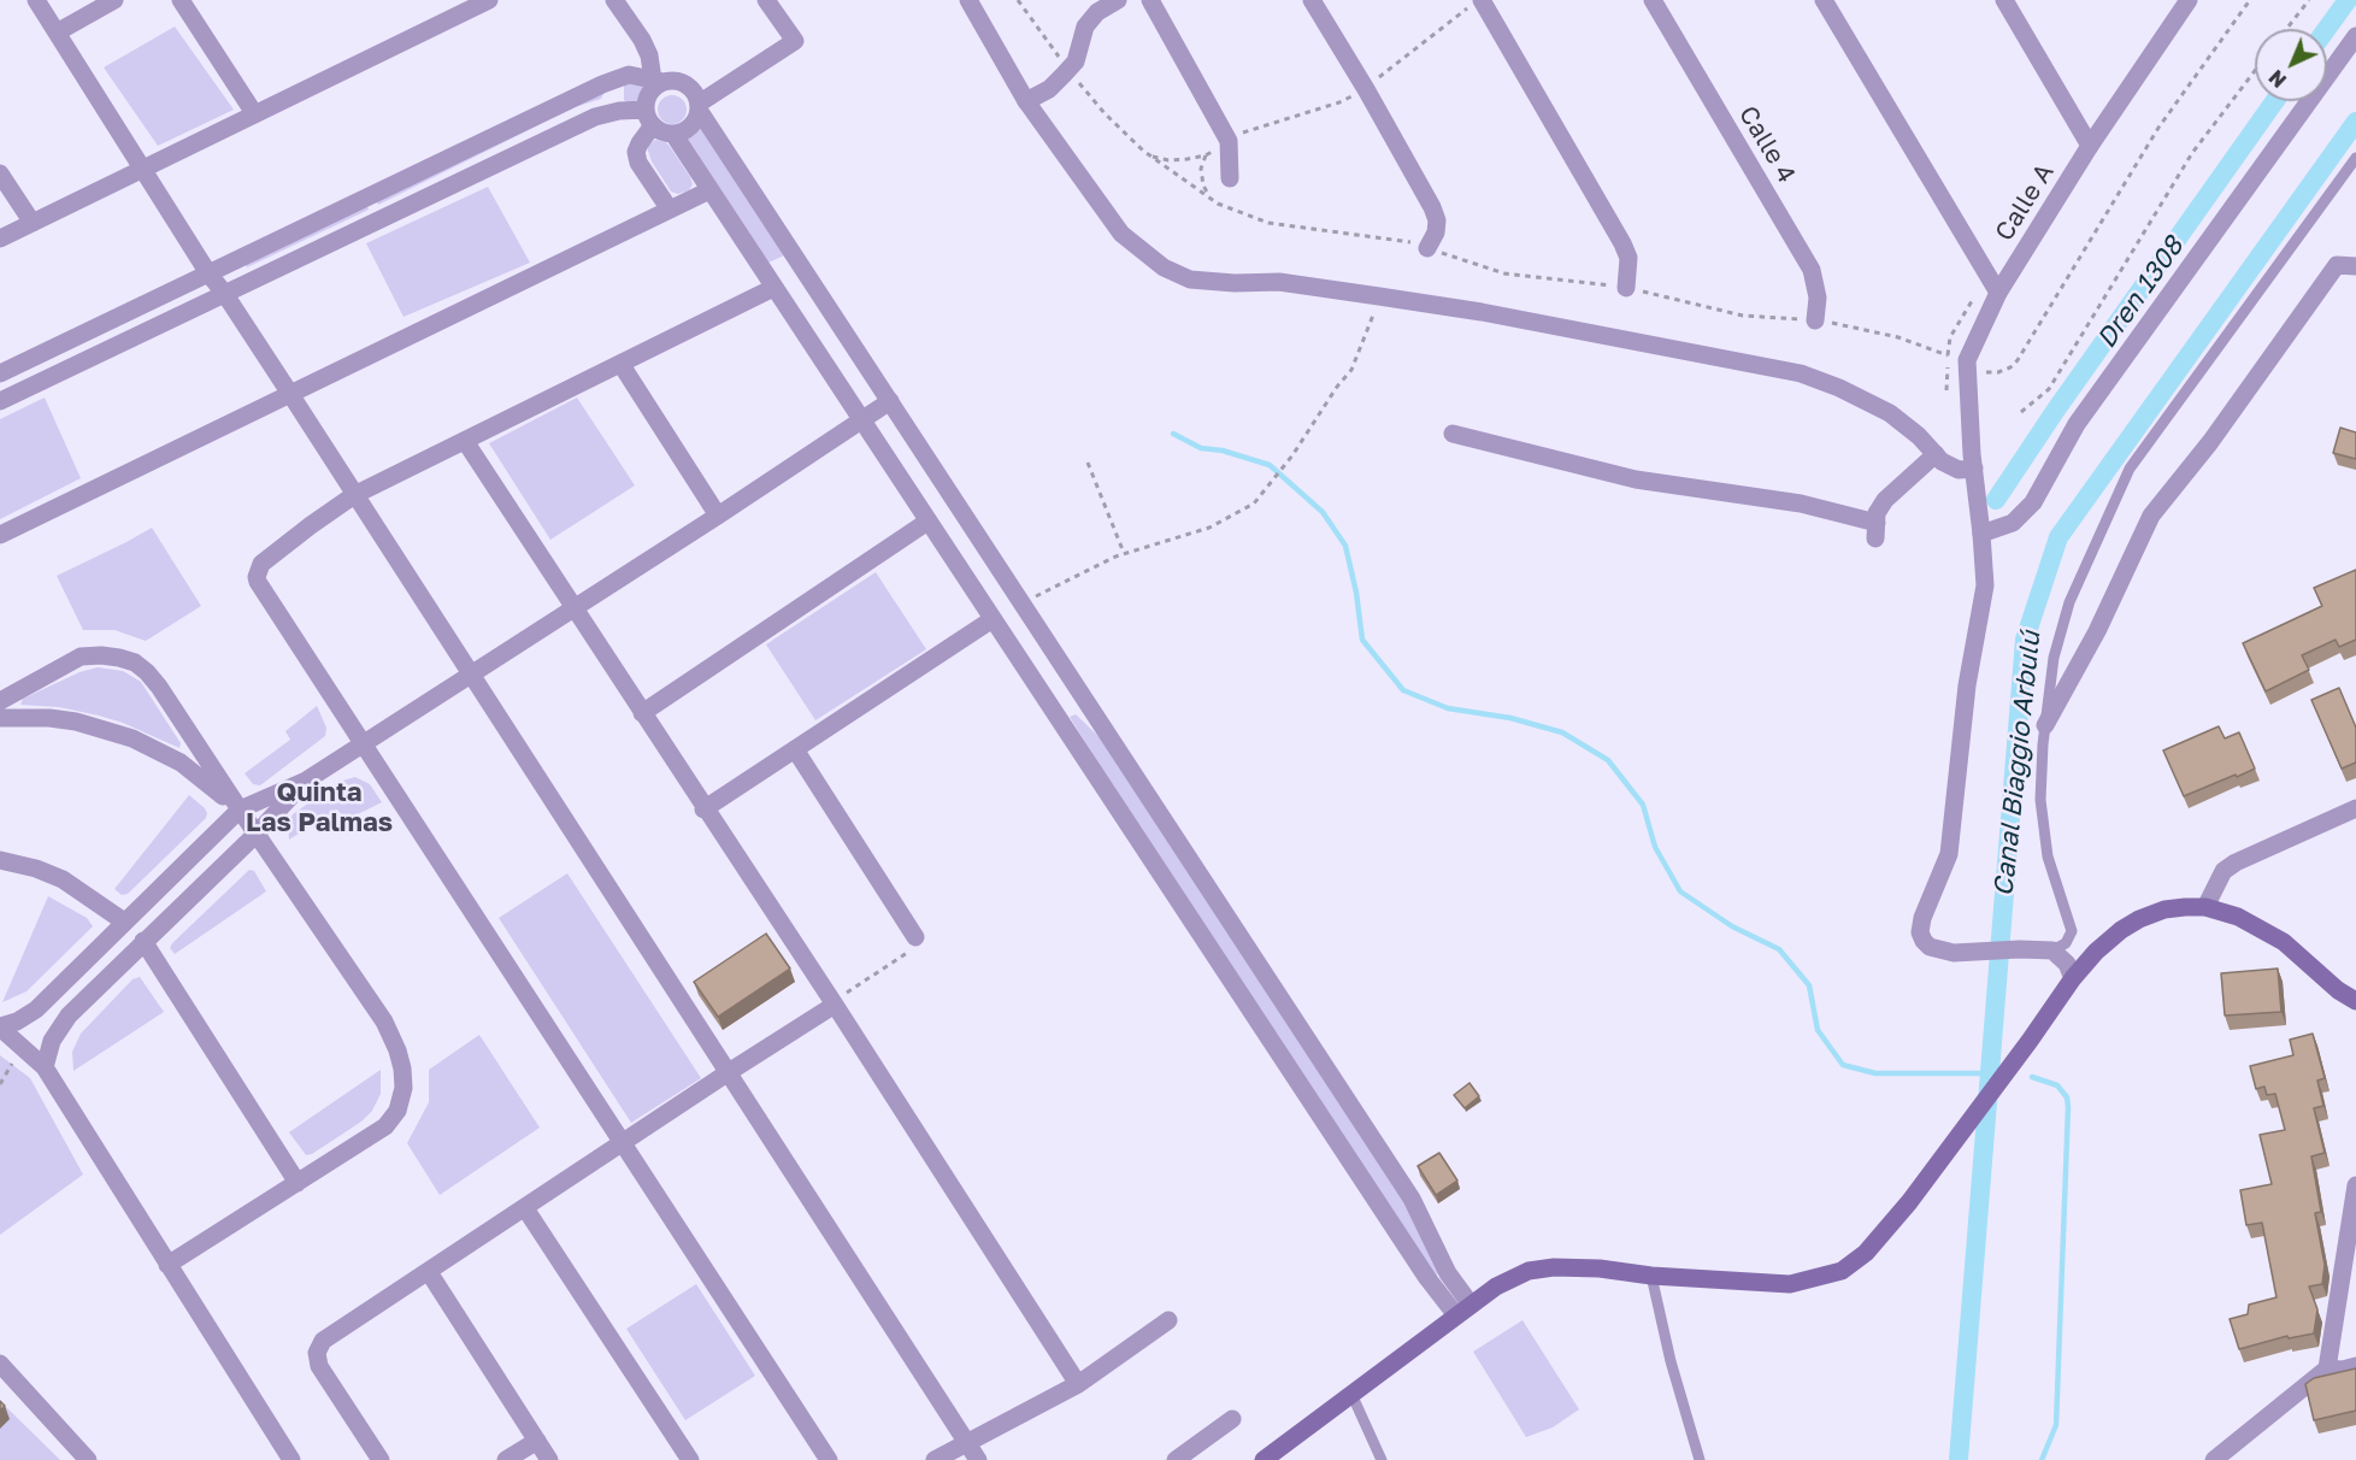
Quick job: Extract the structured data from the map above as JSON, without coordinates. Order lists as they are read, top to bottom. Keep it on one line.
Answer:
{"streets":{"street":["Calle 4","Calle A"]},"districts":["Quinta Las Palmas"],"water":["Dren 1308","Canal Biaggio Arbulú"],"north":"bottom left"}
